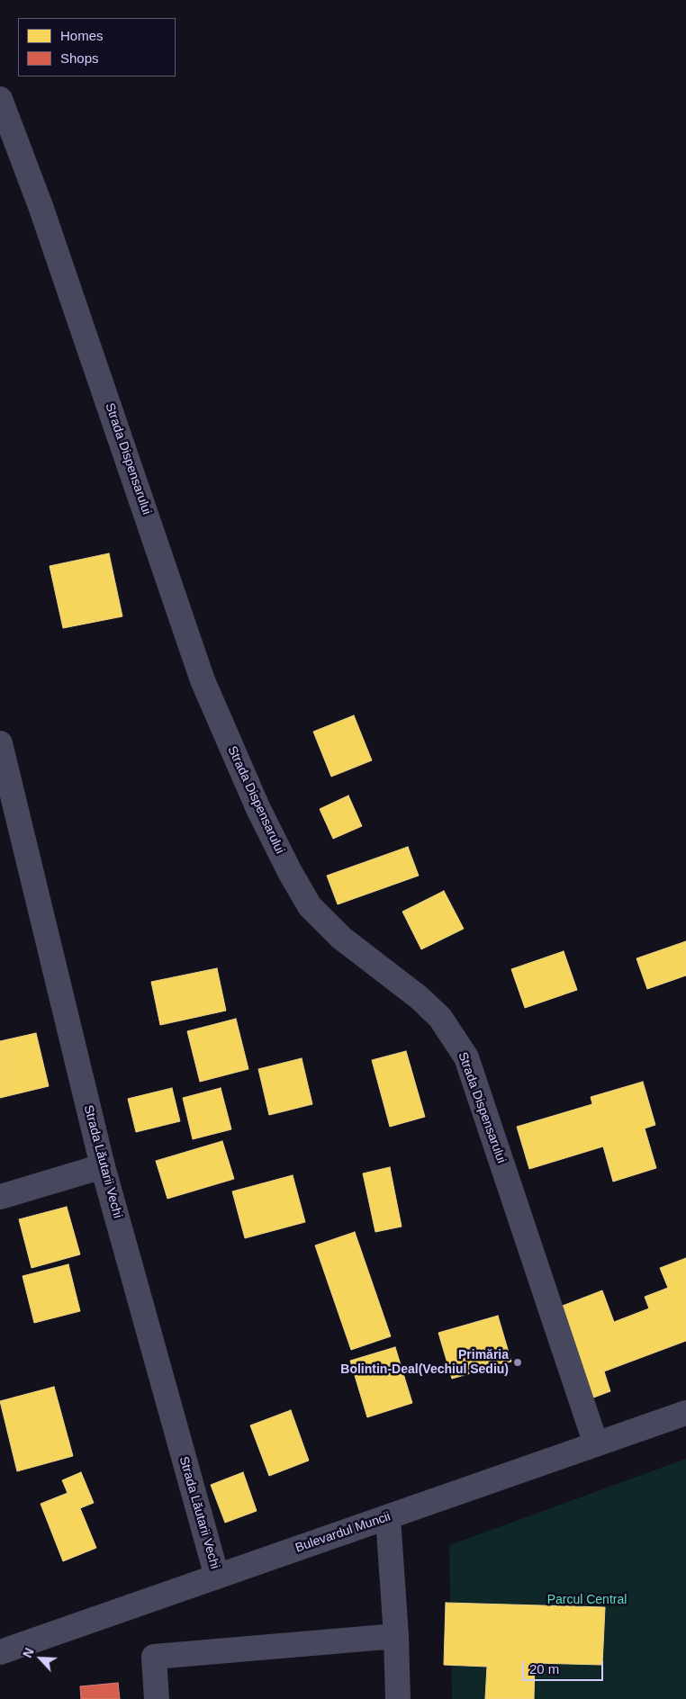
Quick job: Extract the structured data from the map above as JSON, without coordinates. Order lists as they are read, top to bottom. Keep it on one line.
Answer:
{"streets":{"street":["Strada Dispensarului","Strada Lăutarii Vechi","Bulevardul Muncii"]},"crossings":[["Strada Dispensarului","Bulevardul Muncii"],["Strada Lăutarii Vechi","Bulevardul Muncii"]],"parks":["Parcul Central"],"places":["Primăria Bolintin-Deal(Vechiul Sediu)"],"legend":["Homes","Shops"],"scale_bar":"20 m","north":"top left"}
